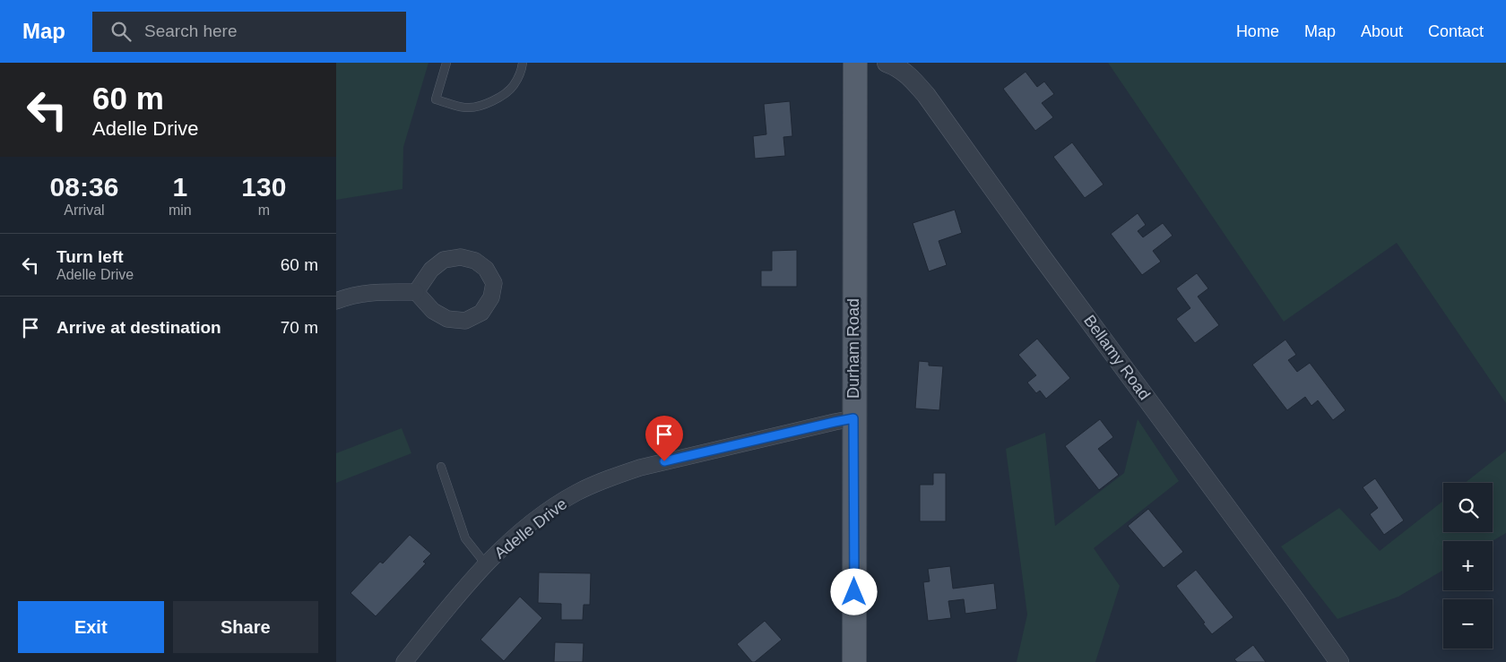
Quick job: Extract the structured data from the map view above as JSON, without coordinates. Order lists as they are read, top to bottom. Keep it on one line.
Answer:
{"streets":{"main road":["Durham Road"],"street":["Bellamy Road","Adelle Drive"]},"crossings":[["Durham Road","Adelle Drive"]],"page":{"header":"Map","search":"Search here","nav":["Home","Map","About","Contact"],"turn":["60 m","Adelle Drive"],"eta":["08:36","Arrival","1","min","130","m"],"list":[{"name":"Turn left","note":"Adelle Drive","value":"60 m"},{"name":"Arrive at destination","value":"70 m"}],"map_buttons":["+","−"],"buttons":["Exit","Share"]}}
